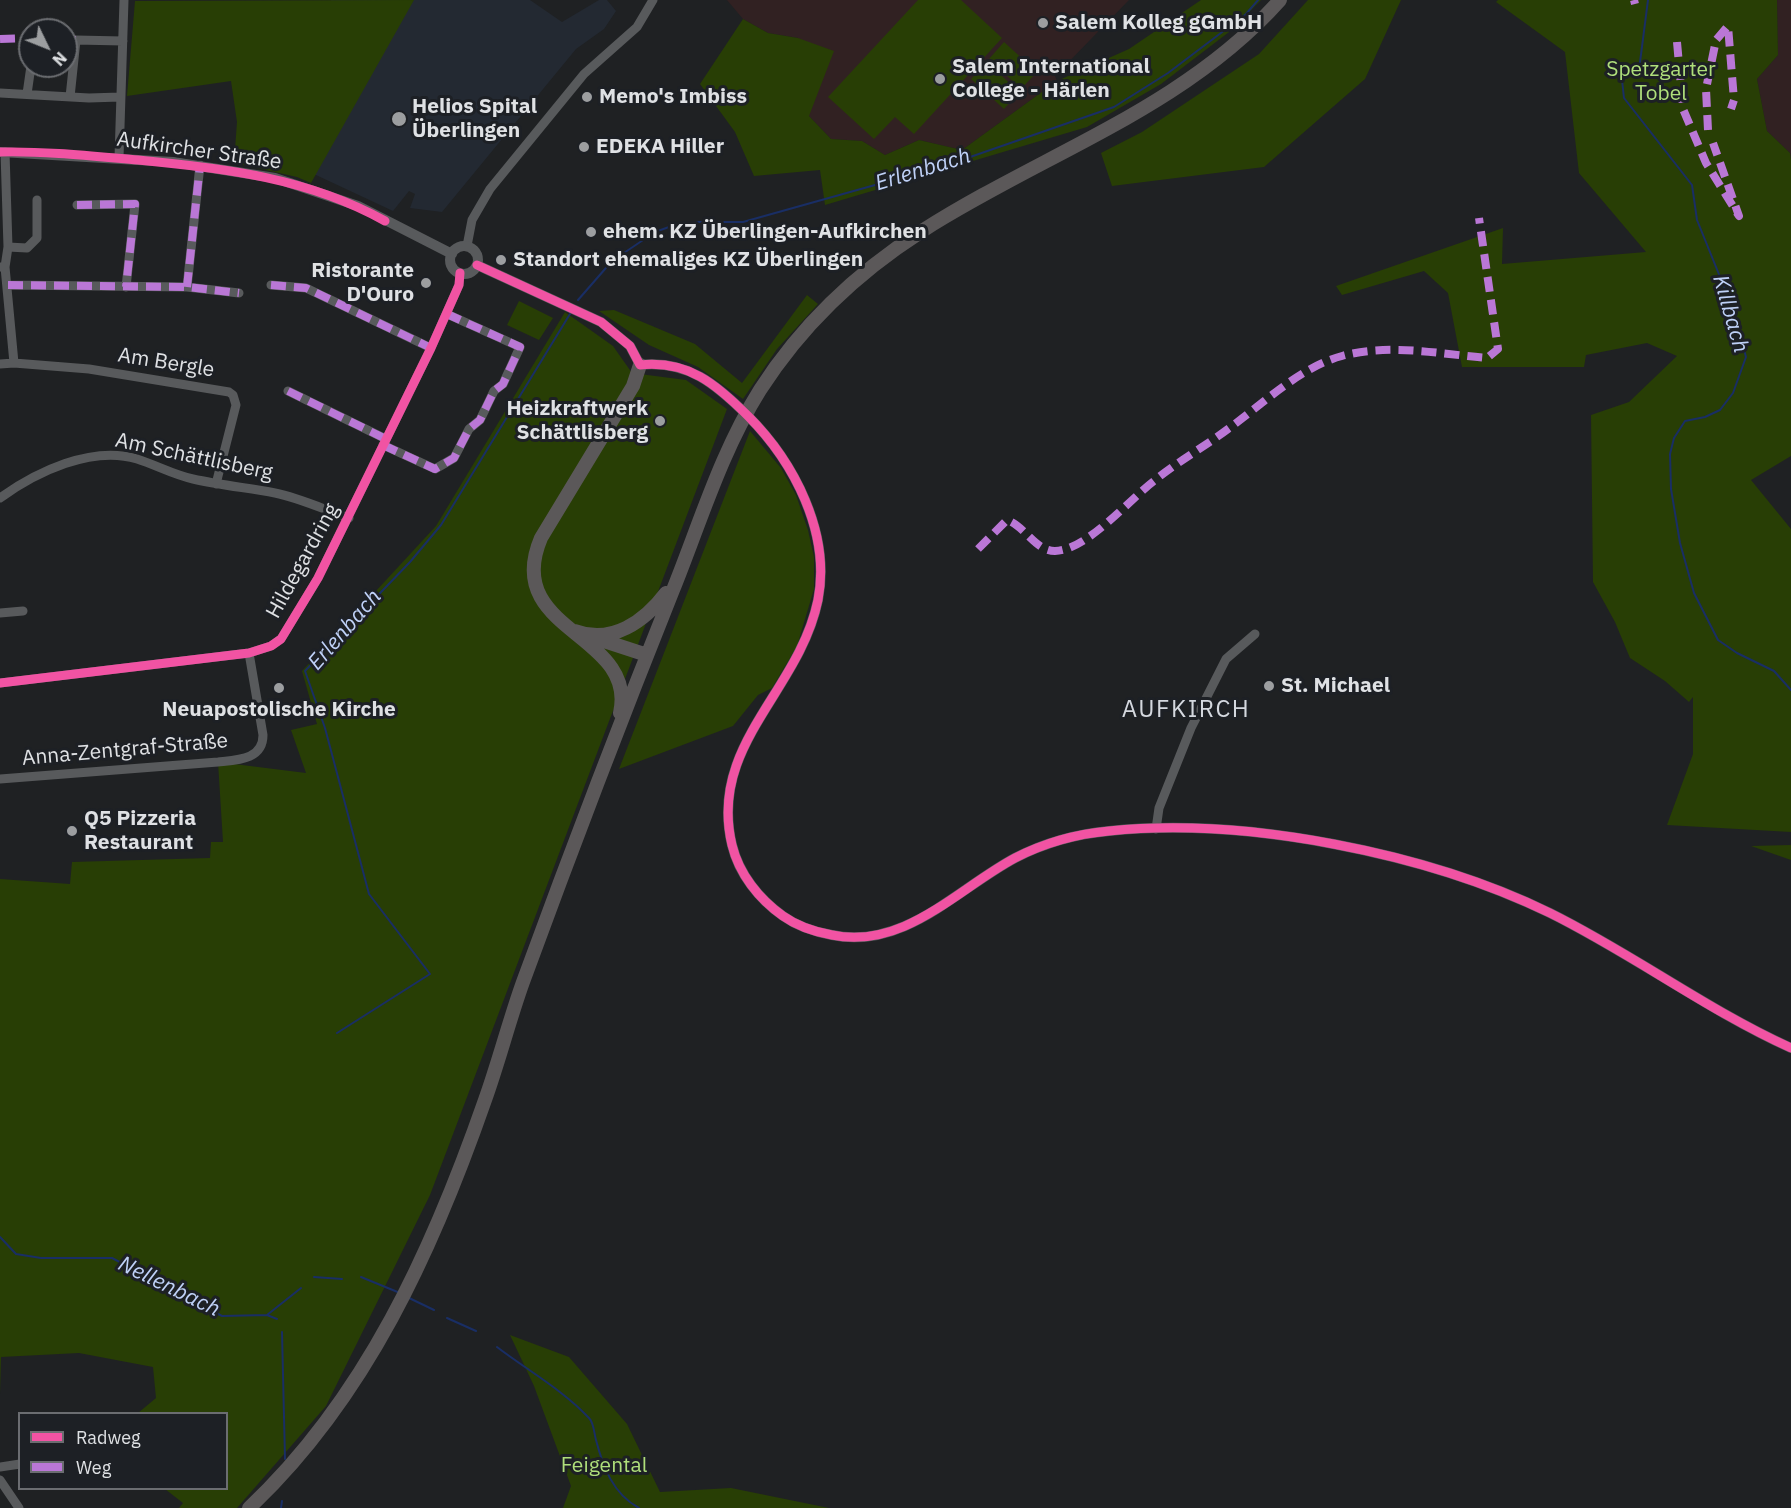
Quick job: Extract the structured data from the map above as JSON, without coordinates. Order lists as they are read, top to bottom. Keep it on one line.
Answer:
{"streets":{"street":["Aufkircher Straße","Am Bergle","Am Schättlisberg","Hildegardring","Anna-Zentgraf-Straße"]},"crossings":[["Aufkircher Straße","Hildegardring"],["Am Bergle","Am Schättlisberg"],["Am Schättlisberg","Hildegardring"],["Hildegardring","Anna-Zentgraf-Straße"]],"districts":["AUFKIRCH"],"water":["Erlenbach","Killbach","Nellenbach"],"parks":["Spetzgarter Tobel","Feigental"],"places":["Salem Kolleg gGmbH","Salem International College - Härlen","Memo's Imbiss","Helios Spital Überlingen","EDEKA Hiller","ehem. KZ Überlingen-Aufkirchen","Standort ehemaliges KZ Überlingen","Ristorante D'Ouro","Heizkraftwerk Schättlisberg","St. Michael","Neuapostolische Kirche","Q5 Pizzeria Restaurant"],"legend":["Radweg","Weg"],"north":"bottom right"}
